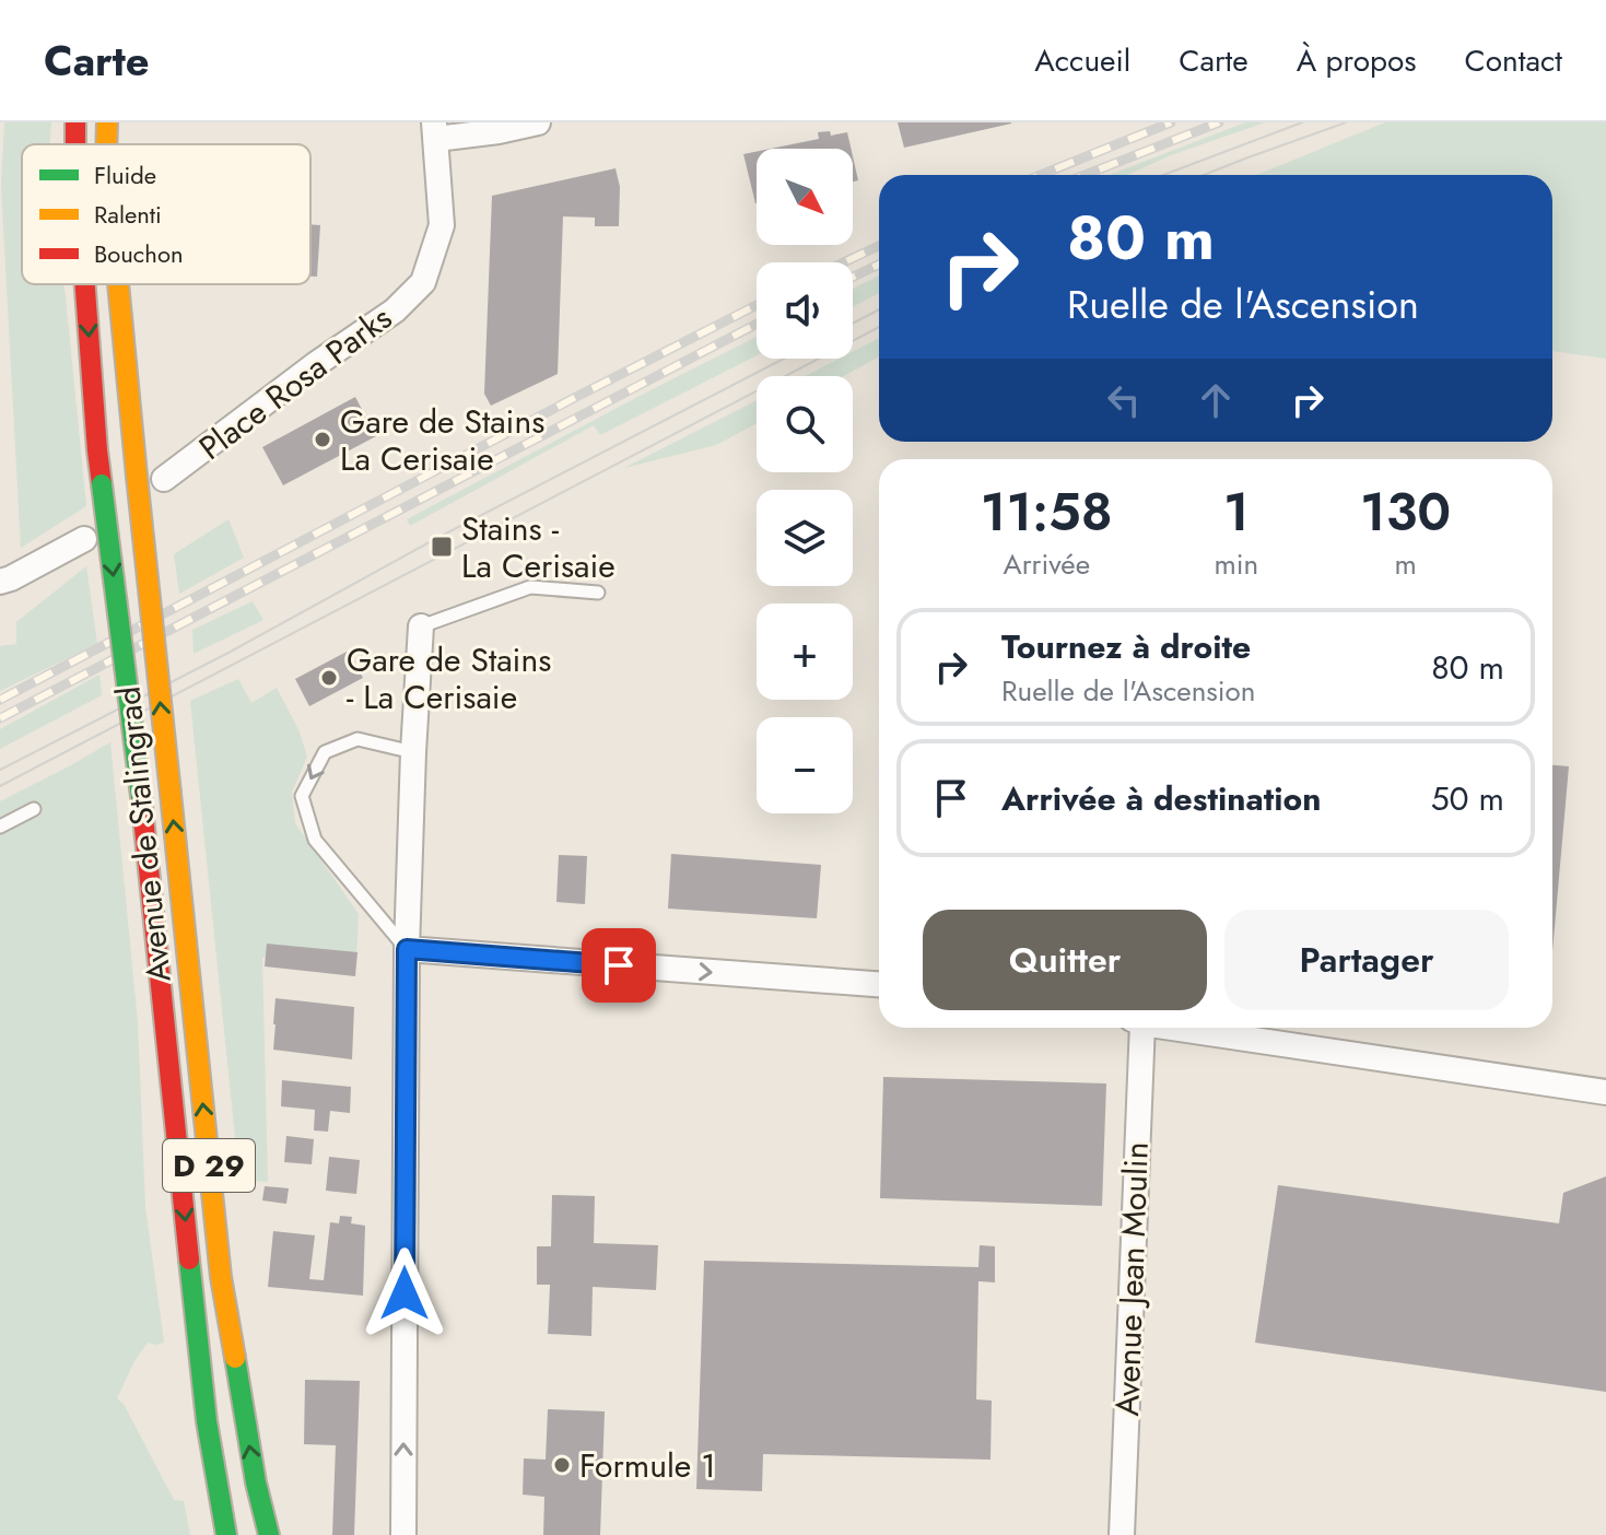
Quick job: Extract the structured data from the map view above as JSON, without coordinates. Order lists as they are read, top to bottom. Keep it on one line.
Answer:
{"streets":{"main road":["Avenue de Stalingrad","D 29"],"street":["Place Rosa Parks","Avenue Jean Moulin"]},"places":{"other":["Gare de Stains La Cerisaie","Gare de Stains - La Cerisaie","Formule 1"],"transit":["Stains - La Cerisaie"]},"legend":["Fluide","Ralenti","Bouchon"],"north":"bottom right","page":{"header":"Carte","nav":["Accueil","Carte","À propos","Contact"],"map_buttons":["+","−"],"turn":["80 m","Ruelle de l'Ascension"],"eta":["11:58","Arrivée","1","min","130","m"],"list":[{"name":"Tournez à droite","note":"Ruelle de l'Ascension","value":"80 m"},{"name":"Arrivée à destination","value":"50 m"}],"buttons":["Quitter","Partager"]}}
